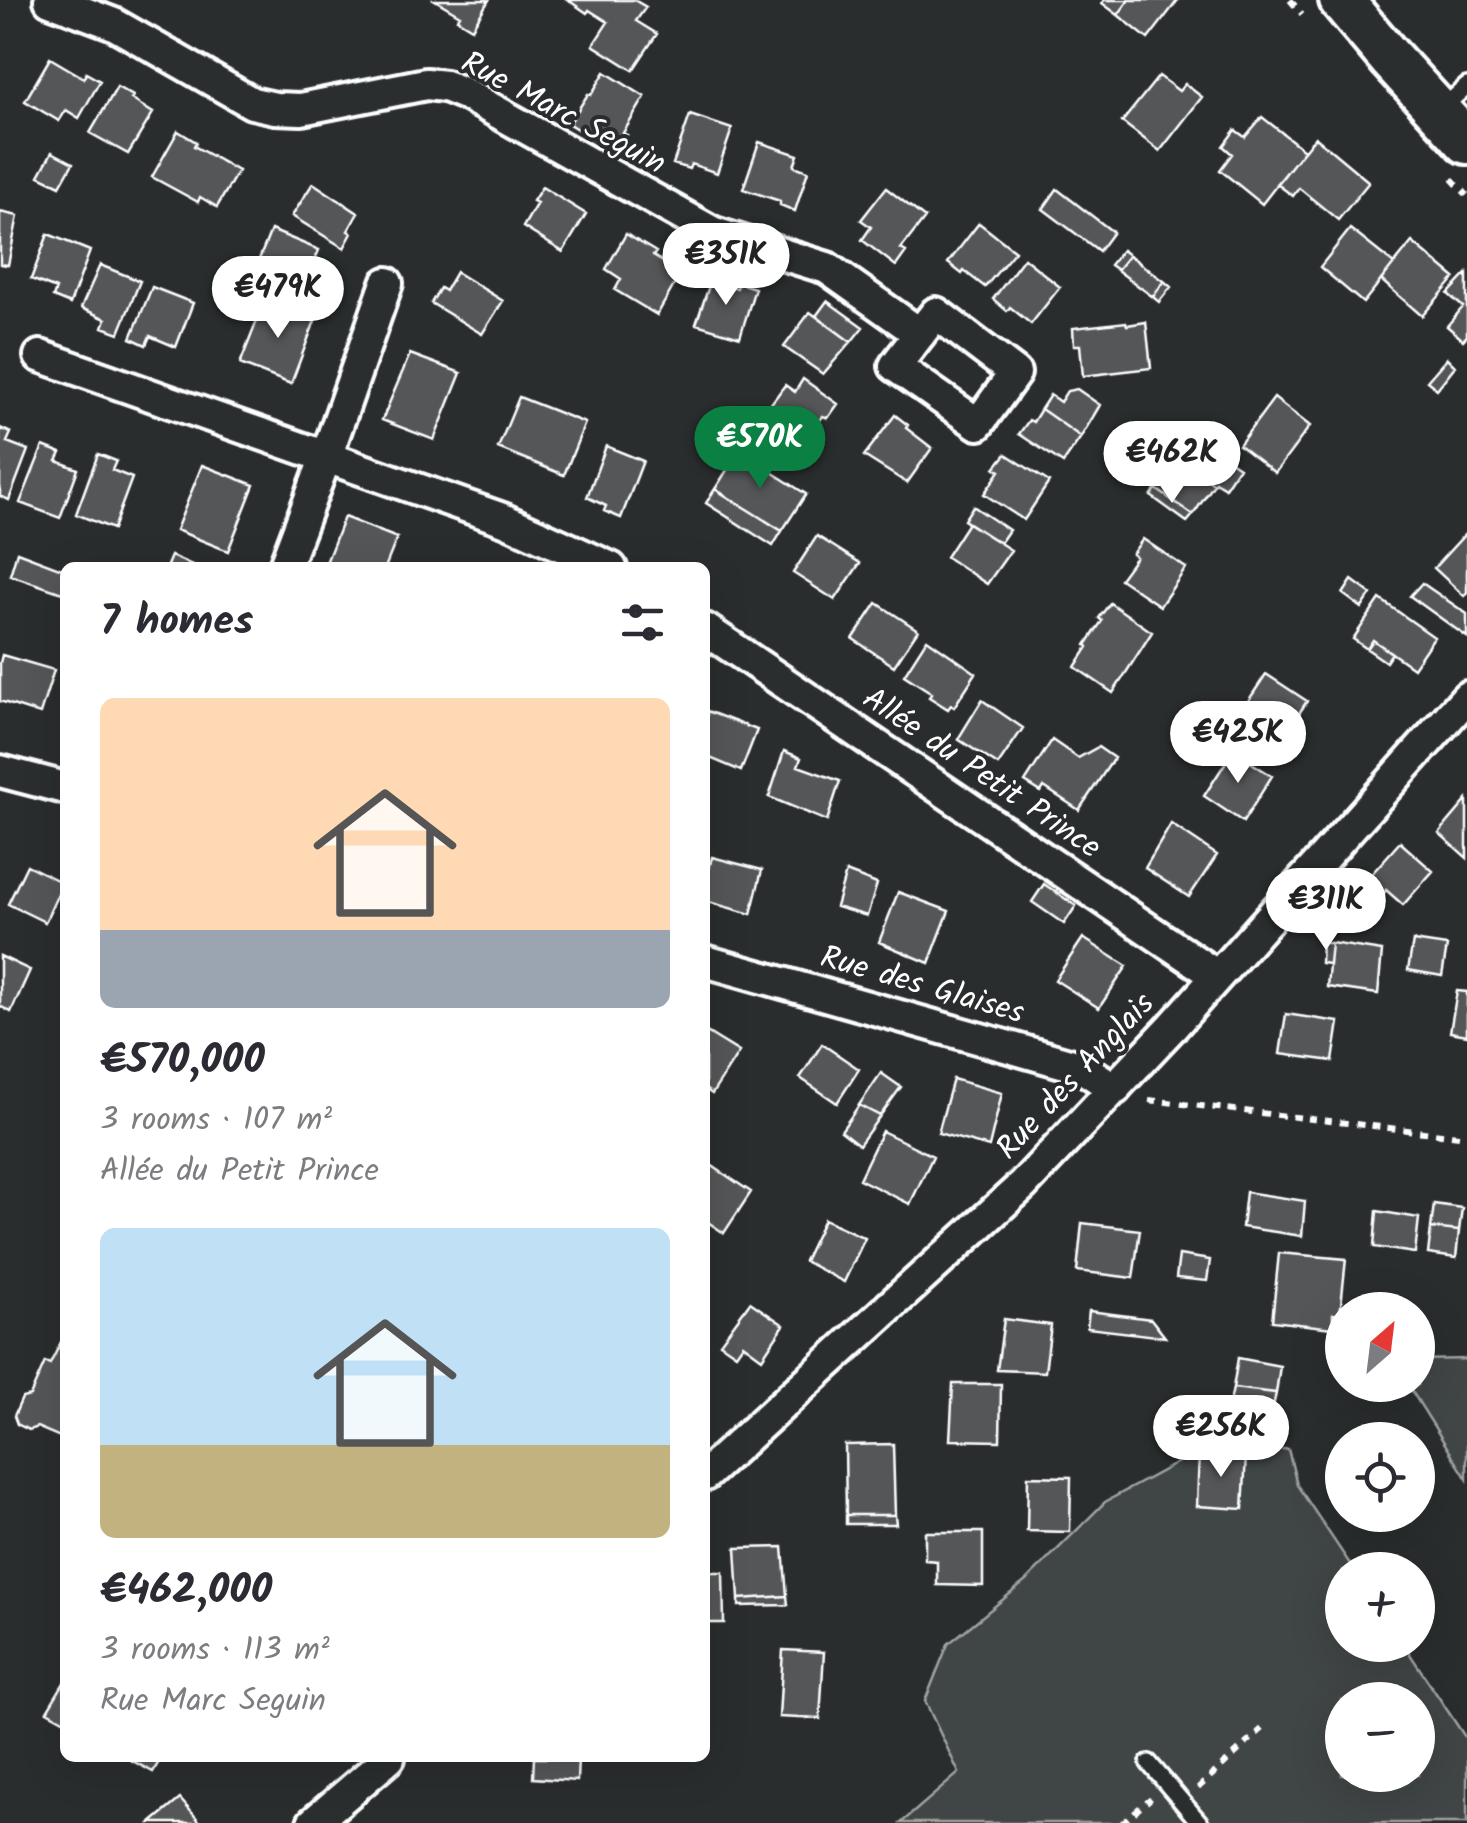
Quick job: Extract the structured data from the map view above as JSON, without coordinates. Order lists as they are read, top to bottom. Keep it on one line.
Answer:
{"streets":{"street":["Rue Marc Seguin","Allée du Petit Prince","Rue des Glaises","Rue des Anglais"]},"crossings":[["Allée du Petit Prince","Rue des Anglais"],["Rue des Glaises","Rue des Anglais"]],"north":"top right","page":{"price":["€351K","€479K","€570K","€462K","€425K","€311K","€256K"],"heading":"7 homes","list":[{"name":"€570,000","note":"3 rooms · 107 m² · Allée du Petit Prince"},{"name":"€462,000","note":"3 rooms · 113 m² · Rue Marc Seguin"}],"map_buttons":["+","−"]}}
